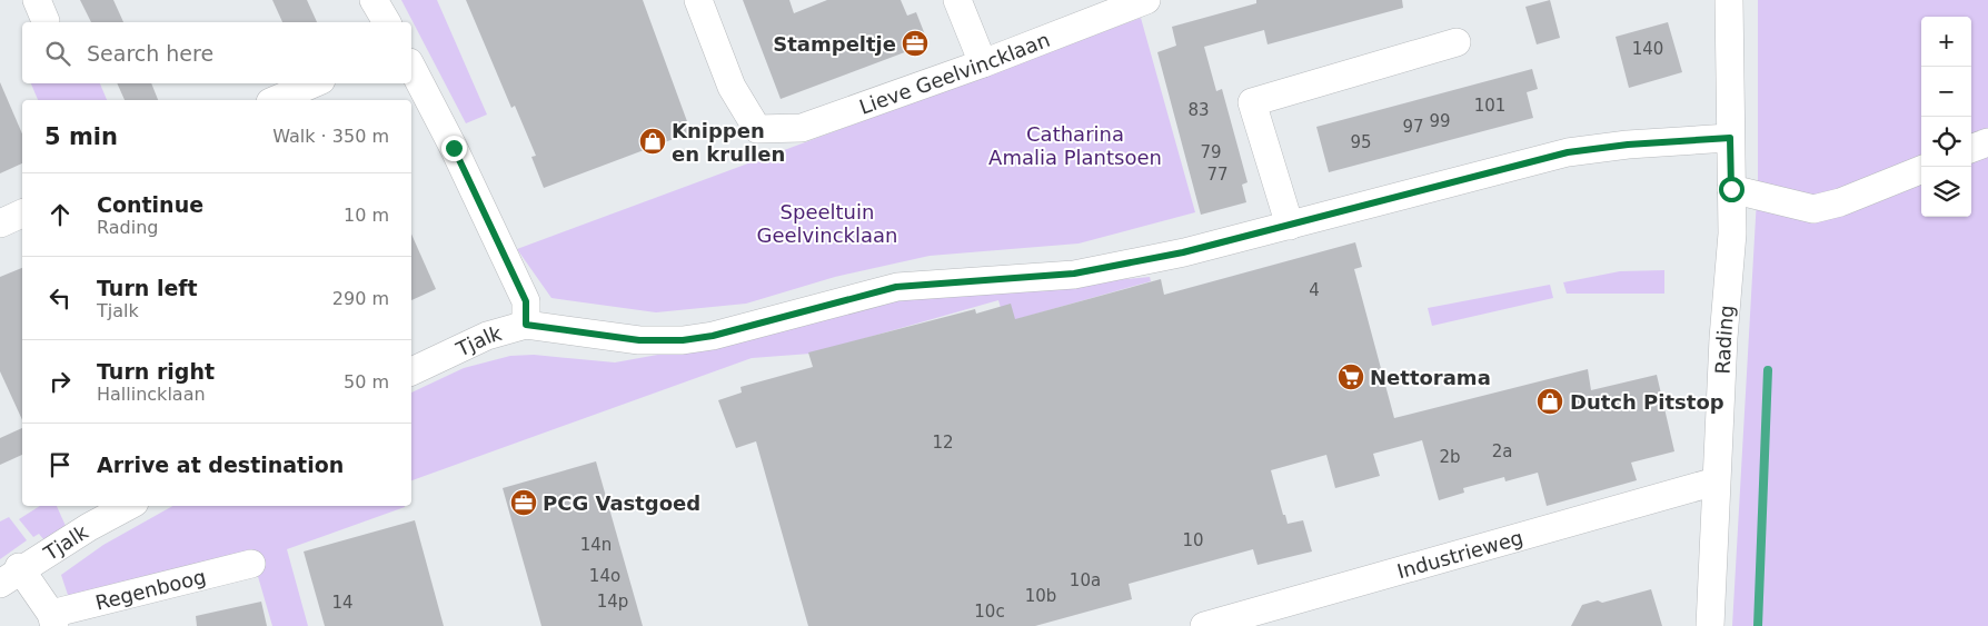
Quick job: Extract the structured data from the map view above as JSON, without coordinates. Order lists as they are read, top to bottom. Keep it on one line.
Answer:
{"streets":{"street":["Lieve Geelvincklaan","Rading","Tjalk","Industrieweg","Regenboog"]},"crossings":[["Rading","Tjalk"],["Rading","Industrieweg"],["Tjalk","Regenboog"]],"parks":["Catharina Amalia Plantsoen","Speeltuin Geelvincklaan"],"places":{"office":["Stampeltje","PCG Vastgoed"],"shop":["Knippen en krullen","Dutch Pitstop"],"supermarket":["Nettorama"]},"house_numbers":["140","101","83","99","97","95","79","77","4","12","2a","2b","10","14n","14o","10a","10b","14p","14","10c"],"page":{"map_buttons":["+","−"],"search":"Search here","heading":["5 min","Walk · 350 m"],"list":[["Continue","Rading","10 m"],["Turn left","Tjalk","290 m"],["Turn right","Hallincklaan","50 m"],"Arrive at destination"]}}
